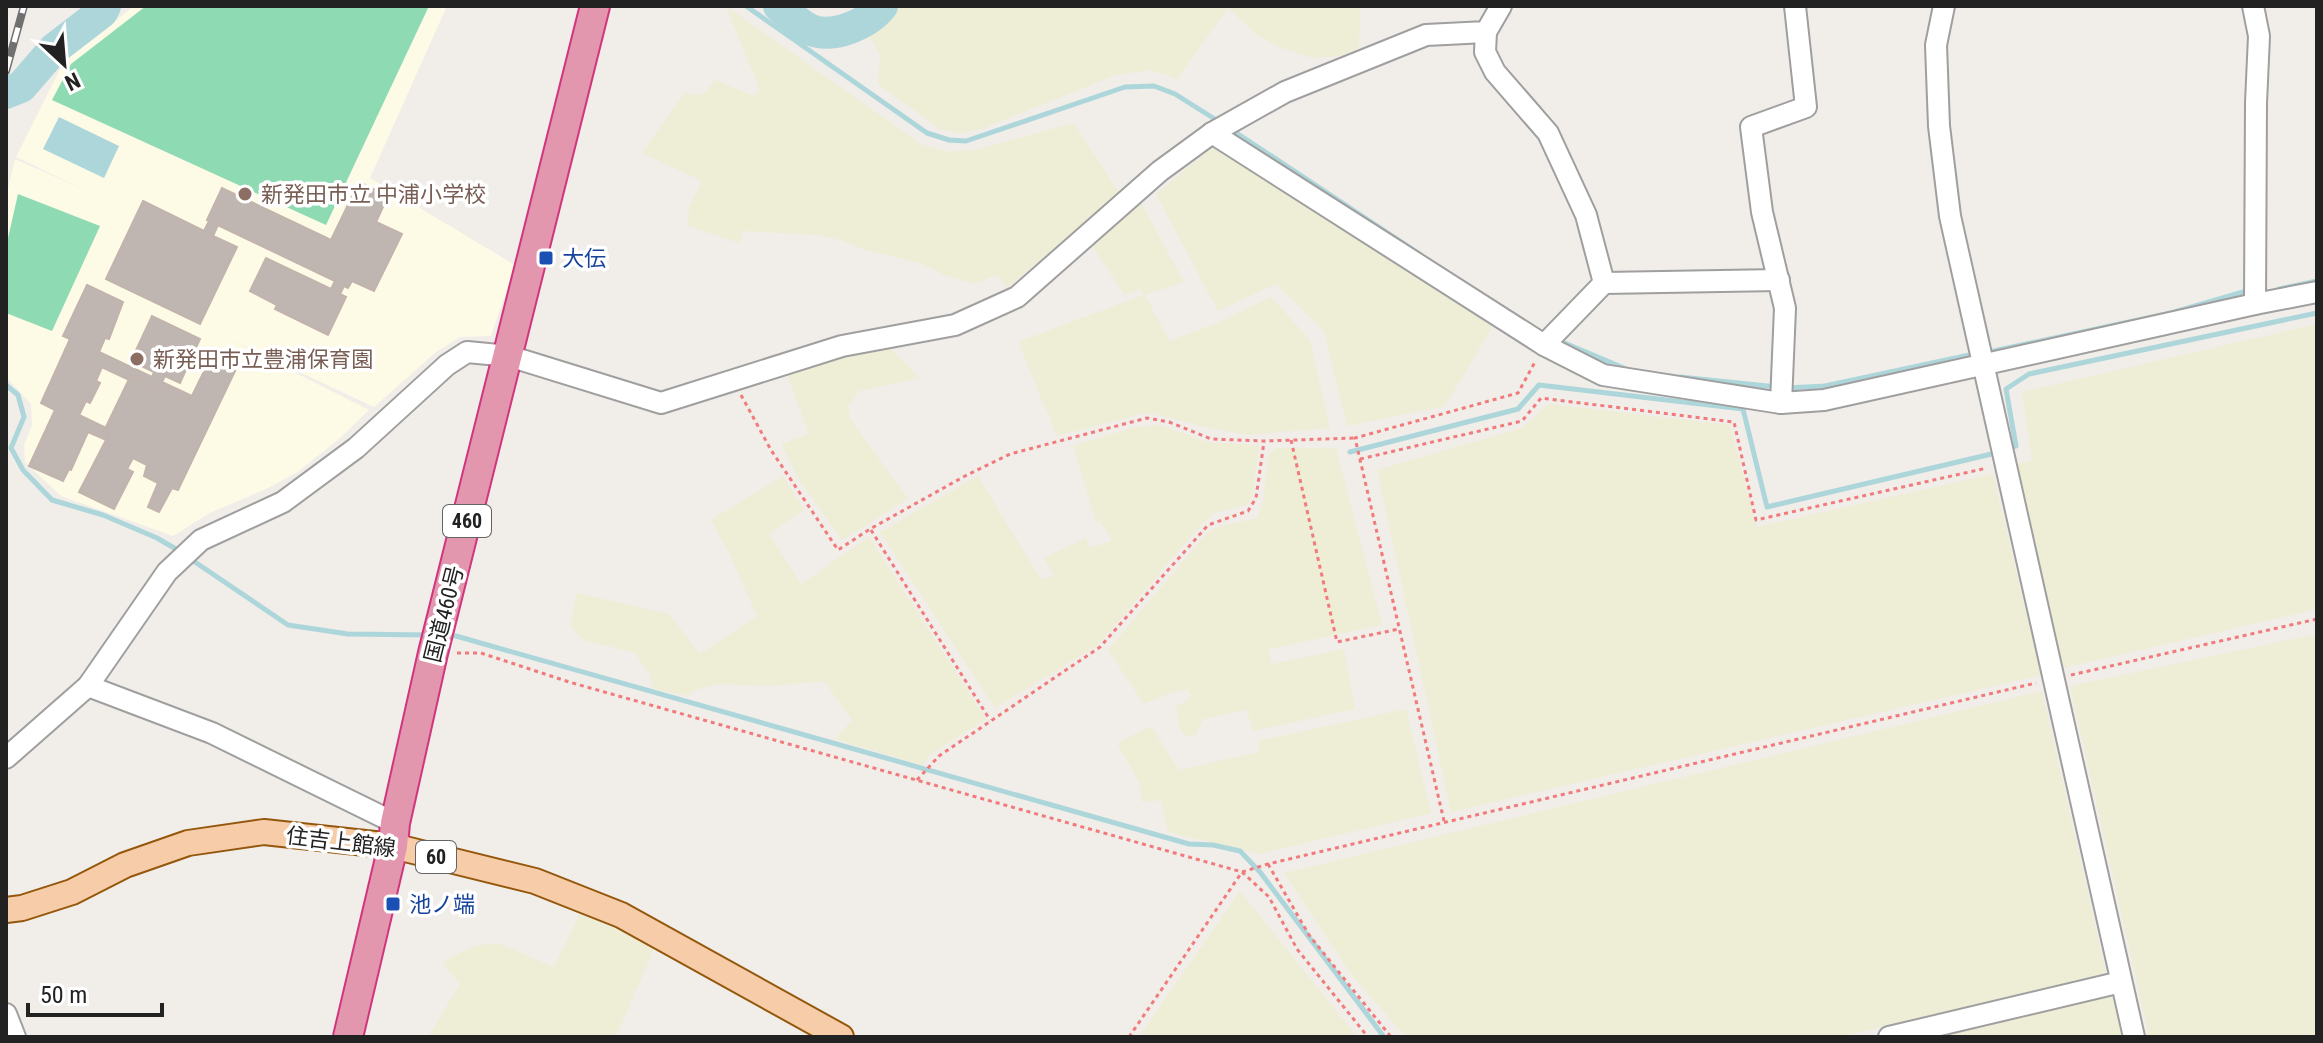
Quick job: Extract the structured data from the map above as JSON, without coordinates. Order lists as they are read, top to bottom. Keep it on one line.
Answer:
{"streets":{"highway":["460","国道460号"],"main road":["住吉上館線","60"]},"crossings":[["国道460号","住吉上館線"]],"places":{"other":["新発田市立 中浦小学校","新発田市立豊浦保育園"],"transit":["大伝","池ノ端"]},"scale_bar":"50 m","north":"bottom right"}
